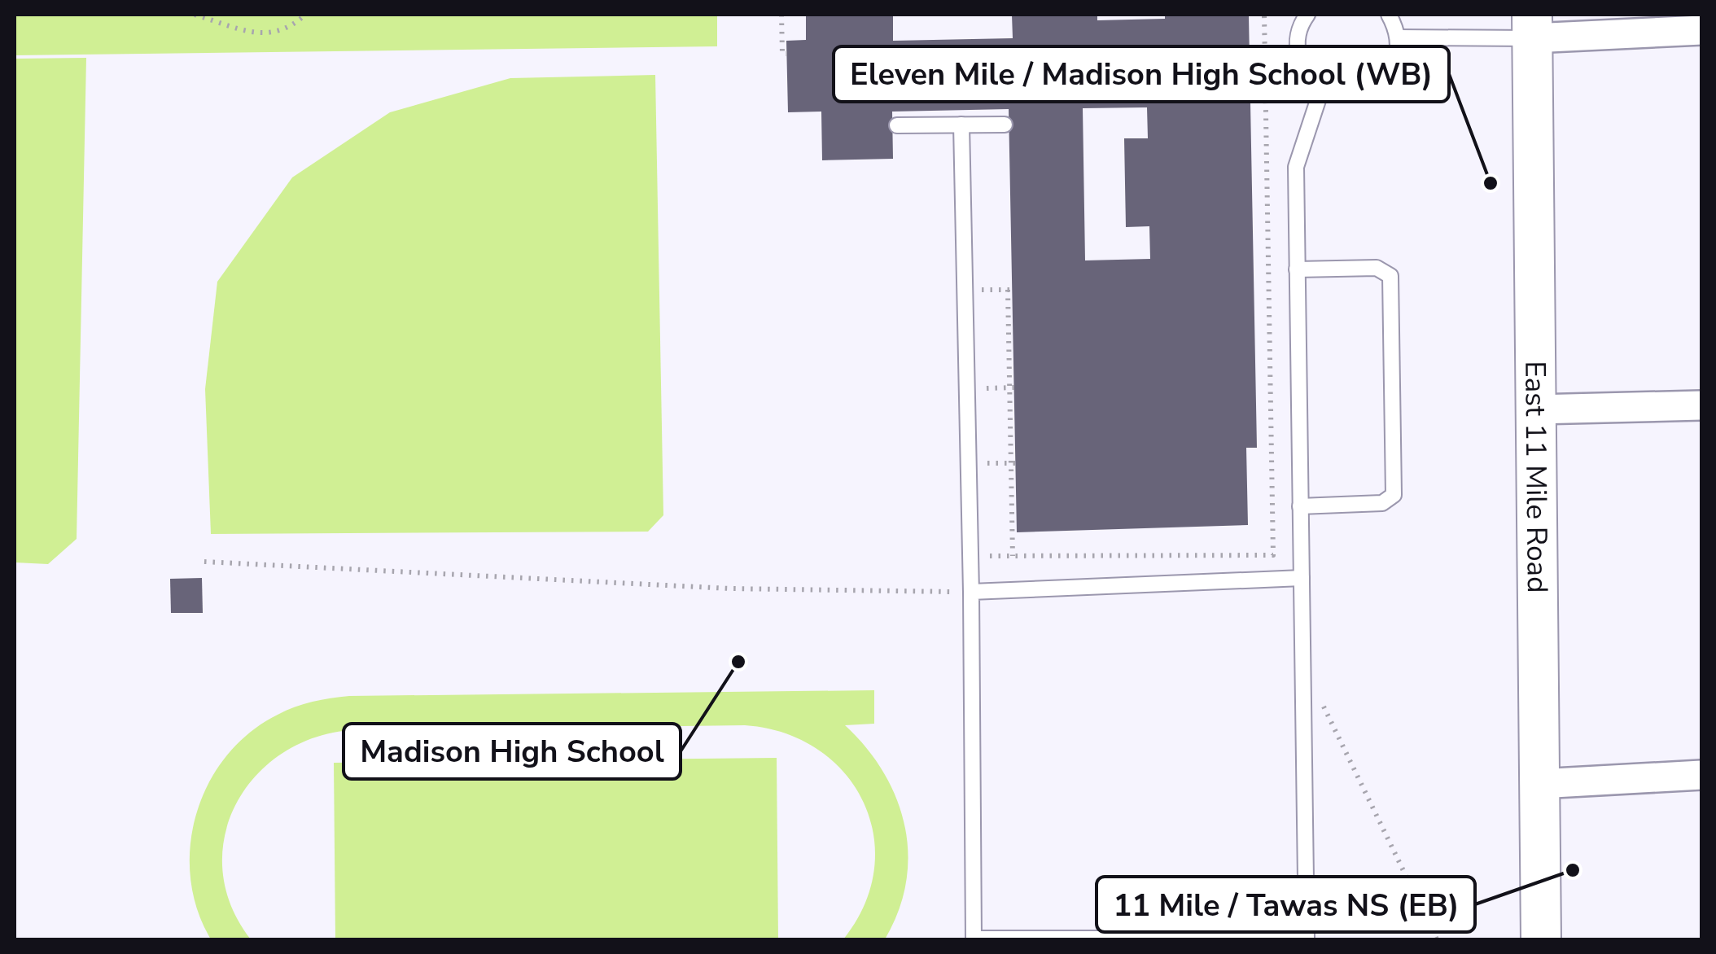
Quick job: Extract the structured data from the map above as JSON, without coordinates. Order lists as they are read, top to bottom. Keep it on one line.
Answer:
{"streets":{"main road":["East 11 Mile Road"]},"places":["Eleven Mile / Madison High School (WB)","Madison High School","11 Mile / Tawas NS (EB)"]}
